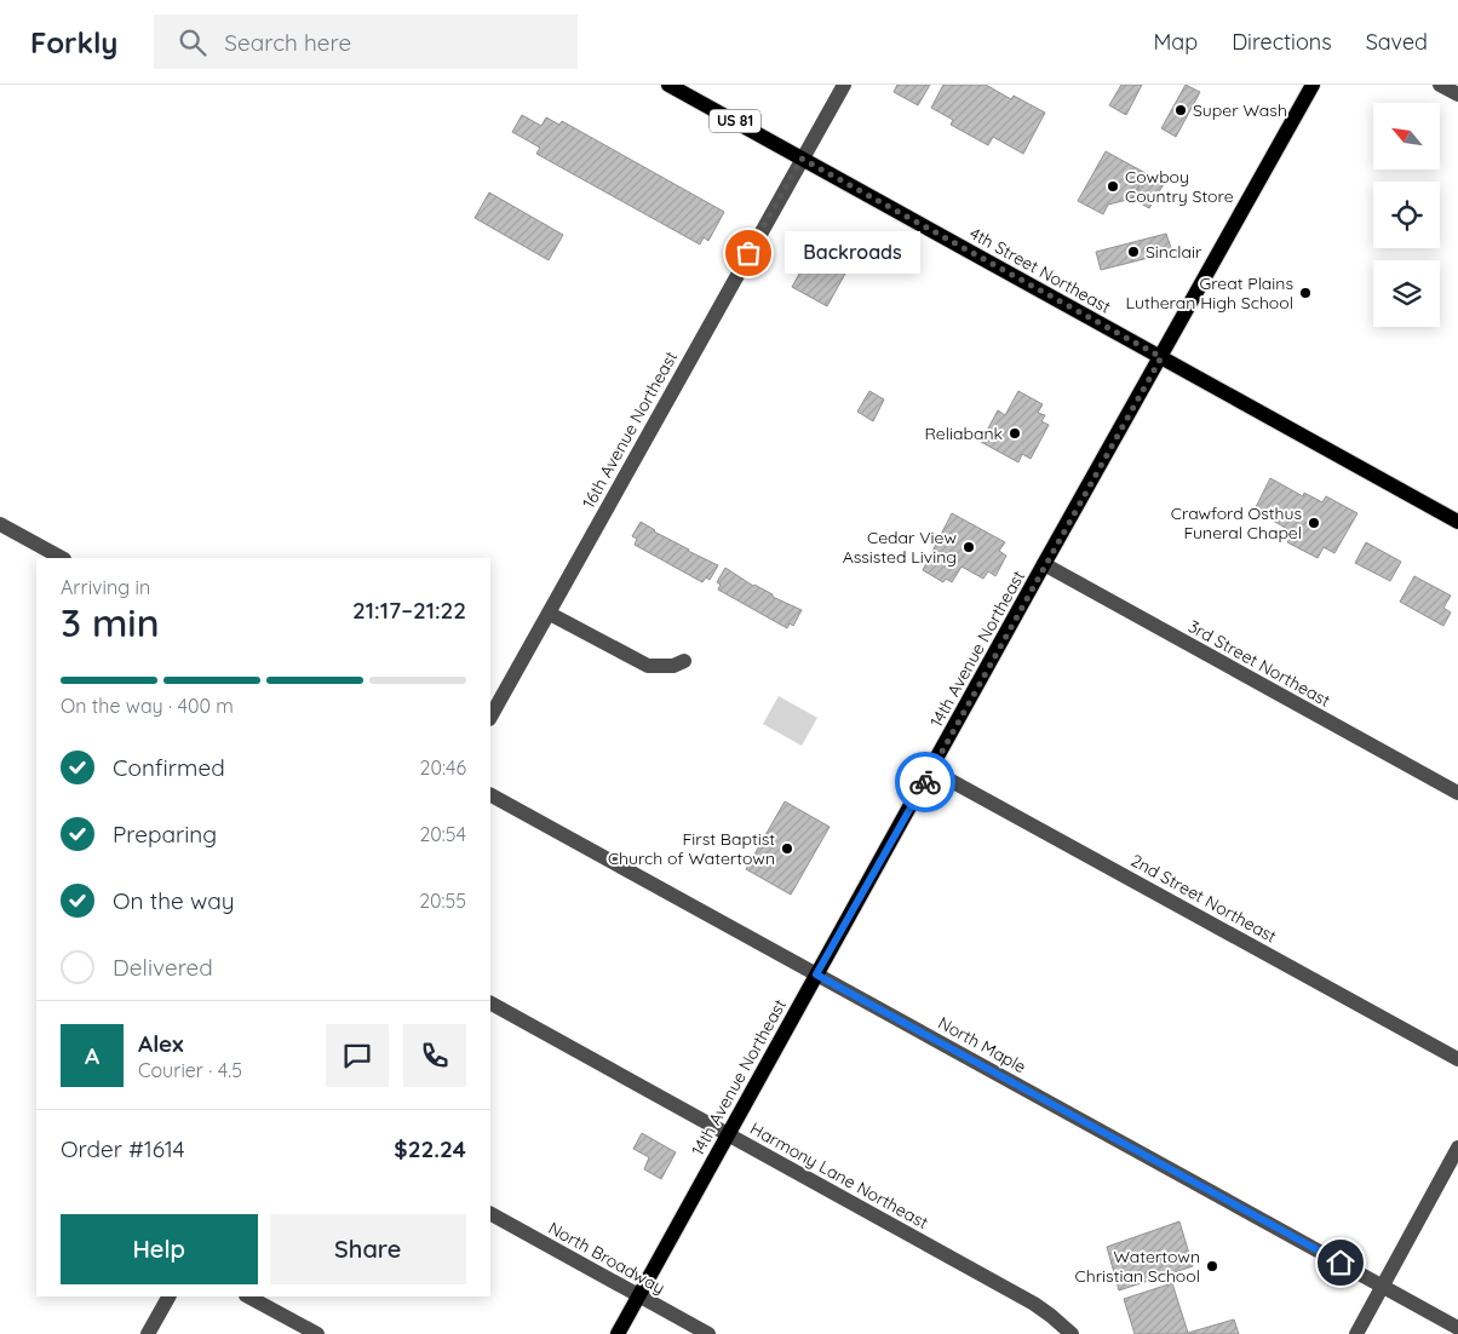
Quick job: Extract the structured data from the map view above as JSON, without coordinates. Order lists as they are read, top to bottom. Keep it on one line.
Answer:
{"streets":{"main road":["US 81","4th Street Northeast","14th Avenue Northeast"],"street":["16th Avenue Northeast","3rd Street Northeast","2nd Street Northeast","North Maple","Harmony Lane Northeast","North Broadway"]},"crossings":[["4th Street Northeast","16th Avenue Northeast"],["4th Street Northeast","14th Avenue Northeast"],["14th Avenue Northeast","3rd Street Northeast"],["14th Avenue Northeast","2nd Street Northeast"],["14th Avenue Northeast","North Maple"],["14th Avenue Northeast","Harmony Lane Northeast"],["14th Avenue Northeast","North Broadway"]],"places":["Super Wash","Cowboy Country Store","Sinclair","Backroads","Great Plains Lutheran High School","Reliabank","Crawford Osthus Funeral Chapel","Cedar View Assisted Living","First Baptist Church of Watertown","Watertown Christian School"],"north":"top left","page":{"header":"Forkly","search":"Search here","nav":["Map","Directions","Saved"],"bubble":"Backroads","heading":["3 min","Arriving in","21:17–21:22"],"panel":["Alex","Courier · 4.5","Order #1614","$22.24"],"bar":"On the way · 400 m","list":[["Confirmed","20:46"],["Preparing","20:54"],["On the way","20:55"],"Delivered"],"round":"A","buttons":["Help","Share"]}}
